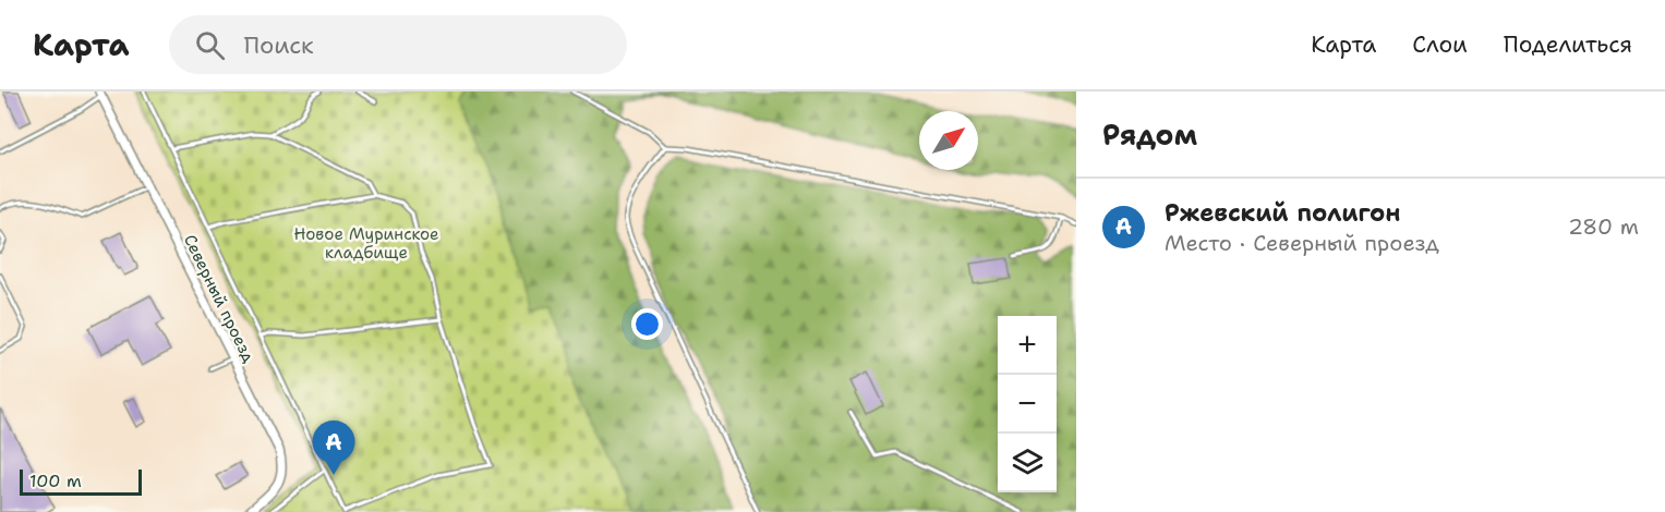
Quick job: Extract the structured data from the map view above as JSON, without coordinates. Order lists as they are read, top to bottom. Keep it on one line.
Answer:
{"streets":{"street":["Северный проезд"]},"parks":["Новое Муринское кладбище"],"scale_bar":"100 m","north":"top right","page":{"header":"Карта","search":"Поиск","nav":["Карта","Слои","Поделиться"],"heading":"Рядом","list":[{"mark":"A","name":"Ржевский полигон","note":"Место · Северный проезд","value":"280 m"}],"map_buttons":["+","−"],"pins":"A","scale":"100 m"}}
